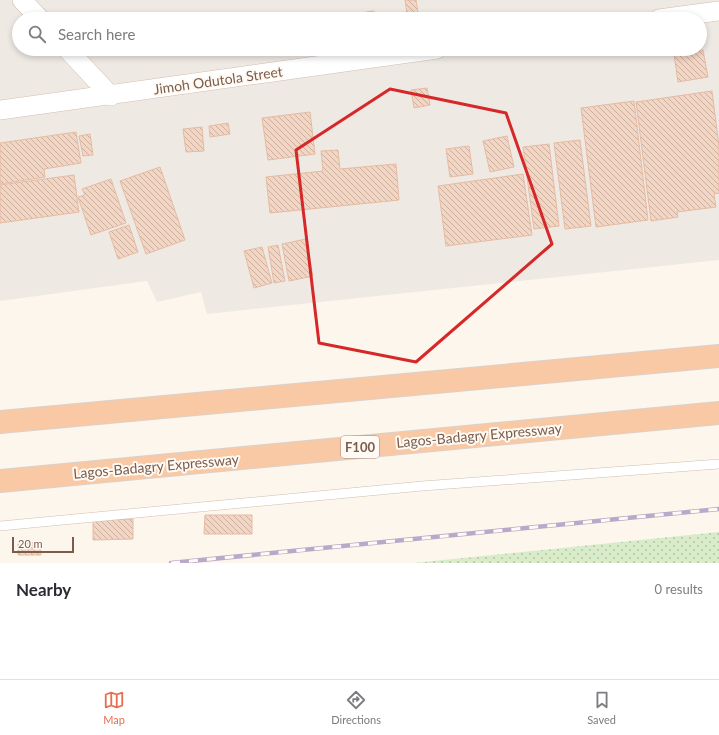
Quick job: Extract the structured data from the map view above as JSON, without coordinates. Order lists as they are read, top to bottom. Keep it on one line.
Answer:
{"streets":{"highway":["Lagos-Badagry Expressway","F100"],"street":["Jimoh Odutola Street"]},"scale_bar":"20 m","page":{"search":"Search here","scale":"20 m","heading":["Nearby","0 results"],"nav":["Map","Directions","Saved"]}}
